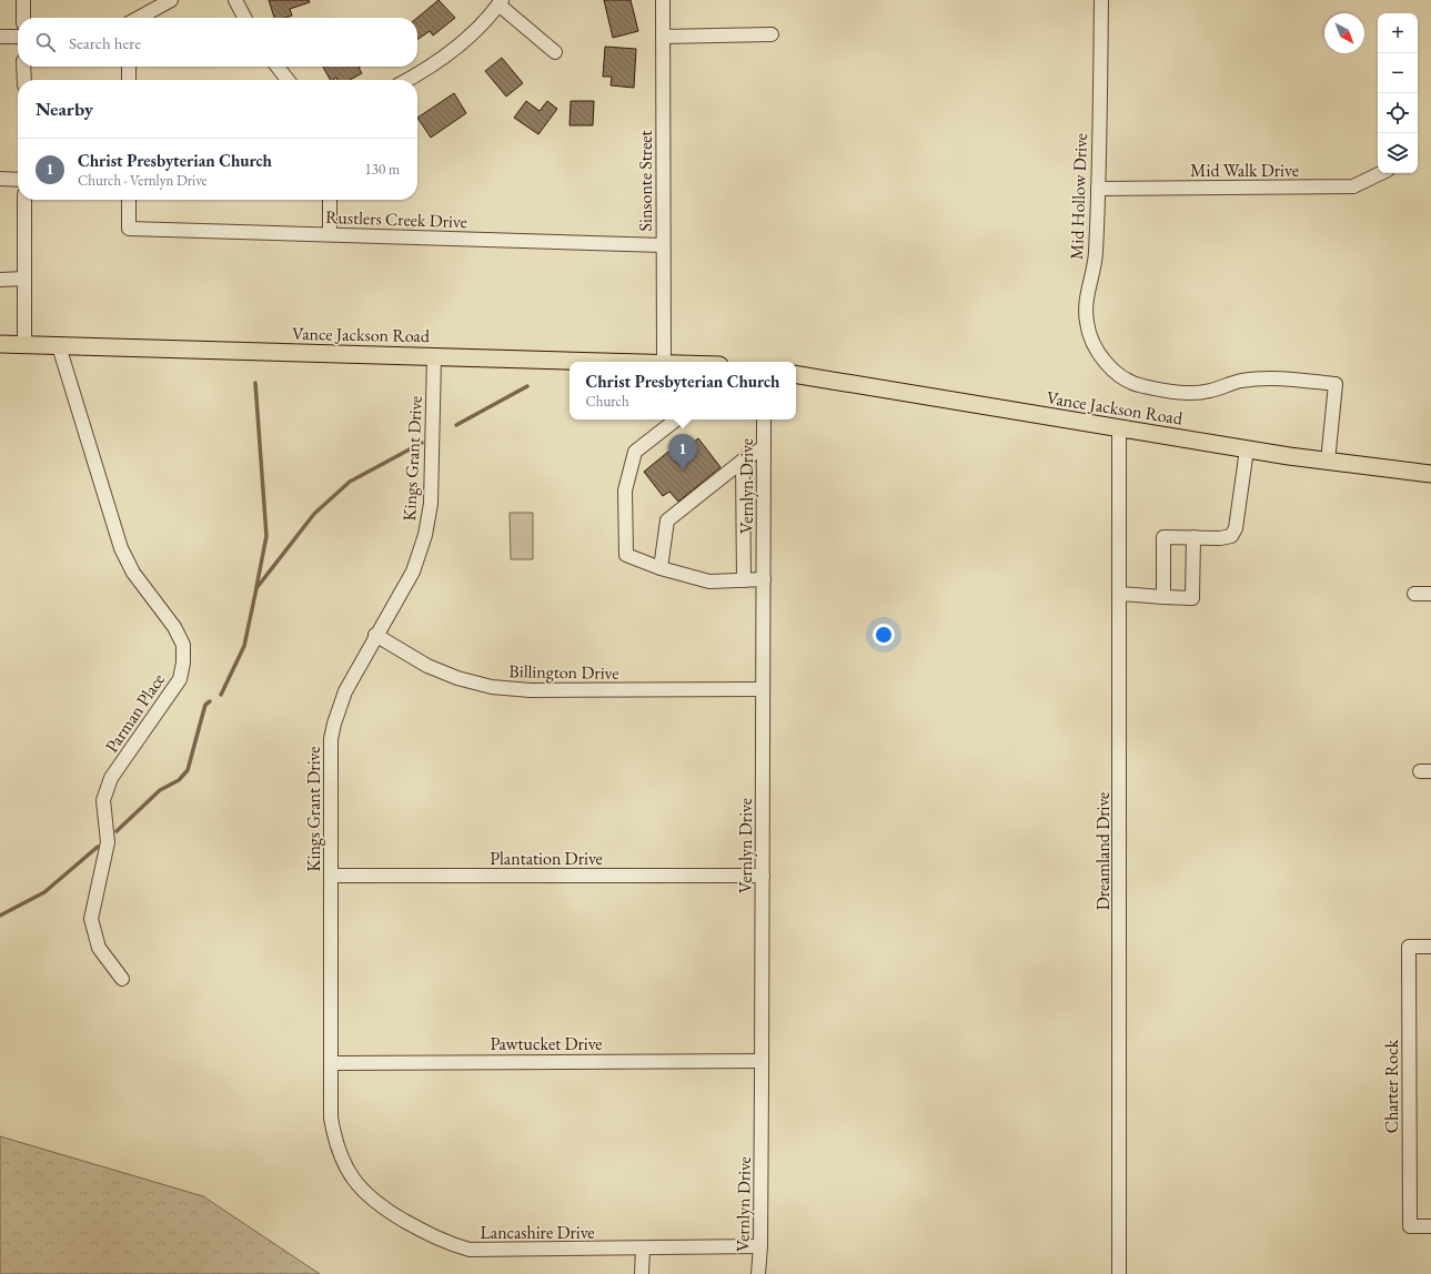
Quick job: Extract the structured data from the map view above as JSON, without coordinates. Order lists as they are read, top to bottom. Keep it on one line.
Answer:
{"streets":{"main road":["Vance Jackson Road"],"street":["Mid Walk Drive","Sinsonte Street","Mid Hollow Drive","Rustlers Creek Drive","Kings Grant Drive","Vernlyn Drive","Billington Drive","Parman Place","Dreamland Drive","Plantation Drive","Pawtucket Drive","Charter Rock","Lancashire Drive"]},"crossings":[["Mid Walk Drive","Mid Hollow Drive"],["Sinsonte Street","Rustlers Creek Drive"],["Mid Hollow Drive","Vance Jackson Road"],["Vance Jackson Road","Kings Grant Drive"],["Vance Jackson Road","Parman Place"],["Vance Jackson Road","Dreamland Drive"],["Kings Grant Drive","Billington Drive"],["Kings Grant Drive","Plantation Drive"],["Kings Grant Drive","Pawtucket Drive"],["Kings Grant Drive","Lancashire Drive"],["Vernlyn Drive","Billington Drive"],["Vernlyn Drive","Plantation Drive"],["Vernlyn Drive","Pawtucket Drive"],["Vernlyn Drive","Lancashire Drive"]],"north":"bottom right","page":{"map_buttons":["+","−"],"search":"Search here","heading":"Nearby","list":[{"mark":"1","name":"Christ Presbyterian Church","note":"Church · Vernlyn Drive","value":"130 m"}],"popup":["Christ Presbyterian Church","Church"],"pins":"1"}}
